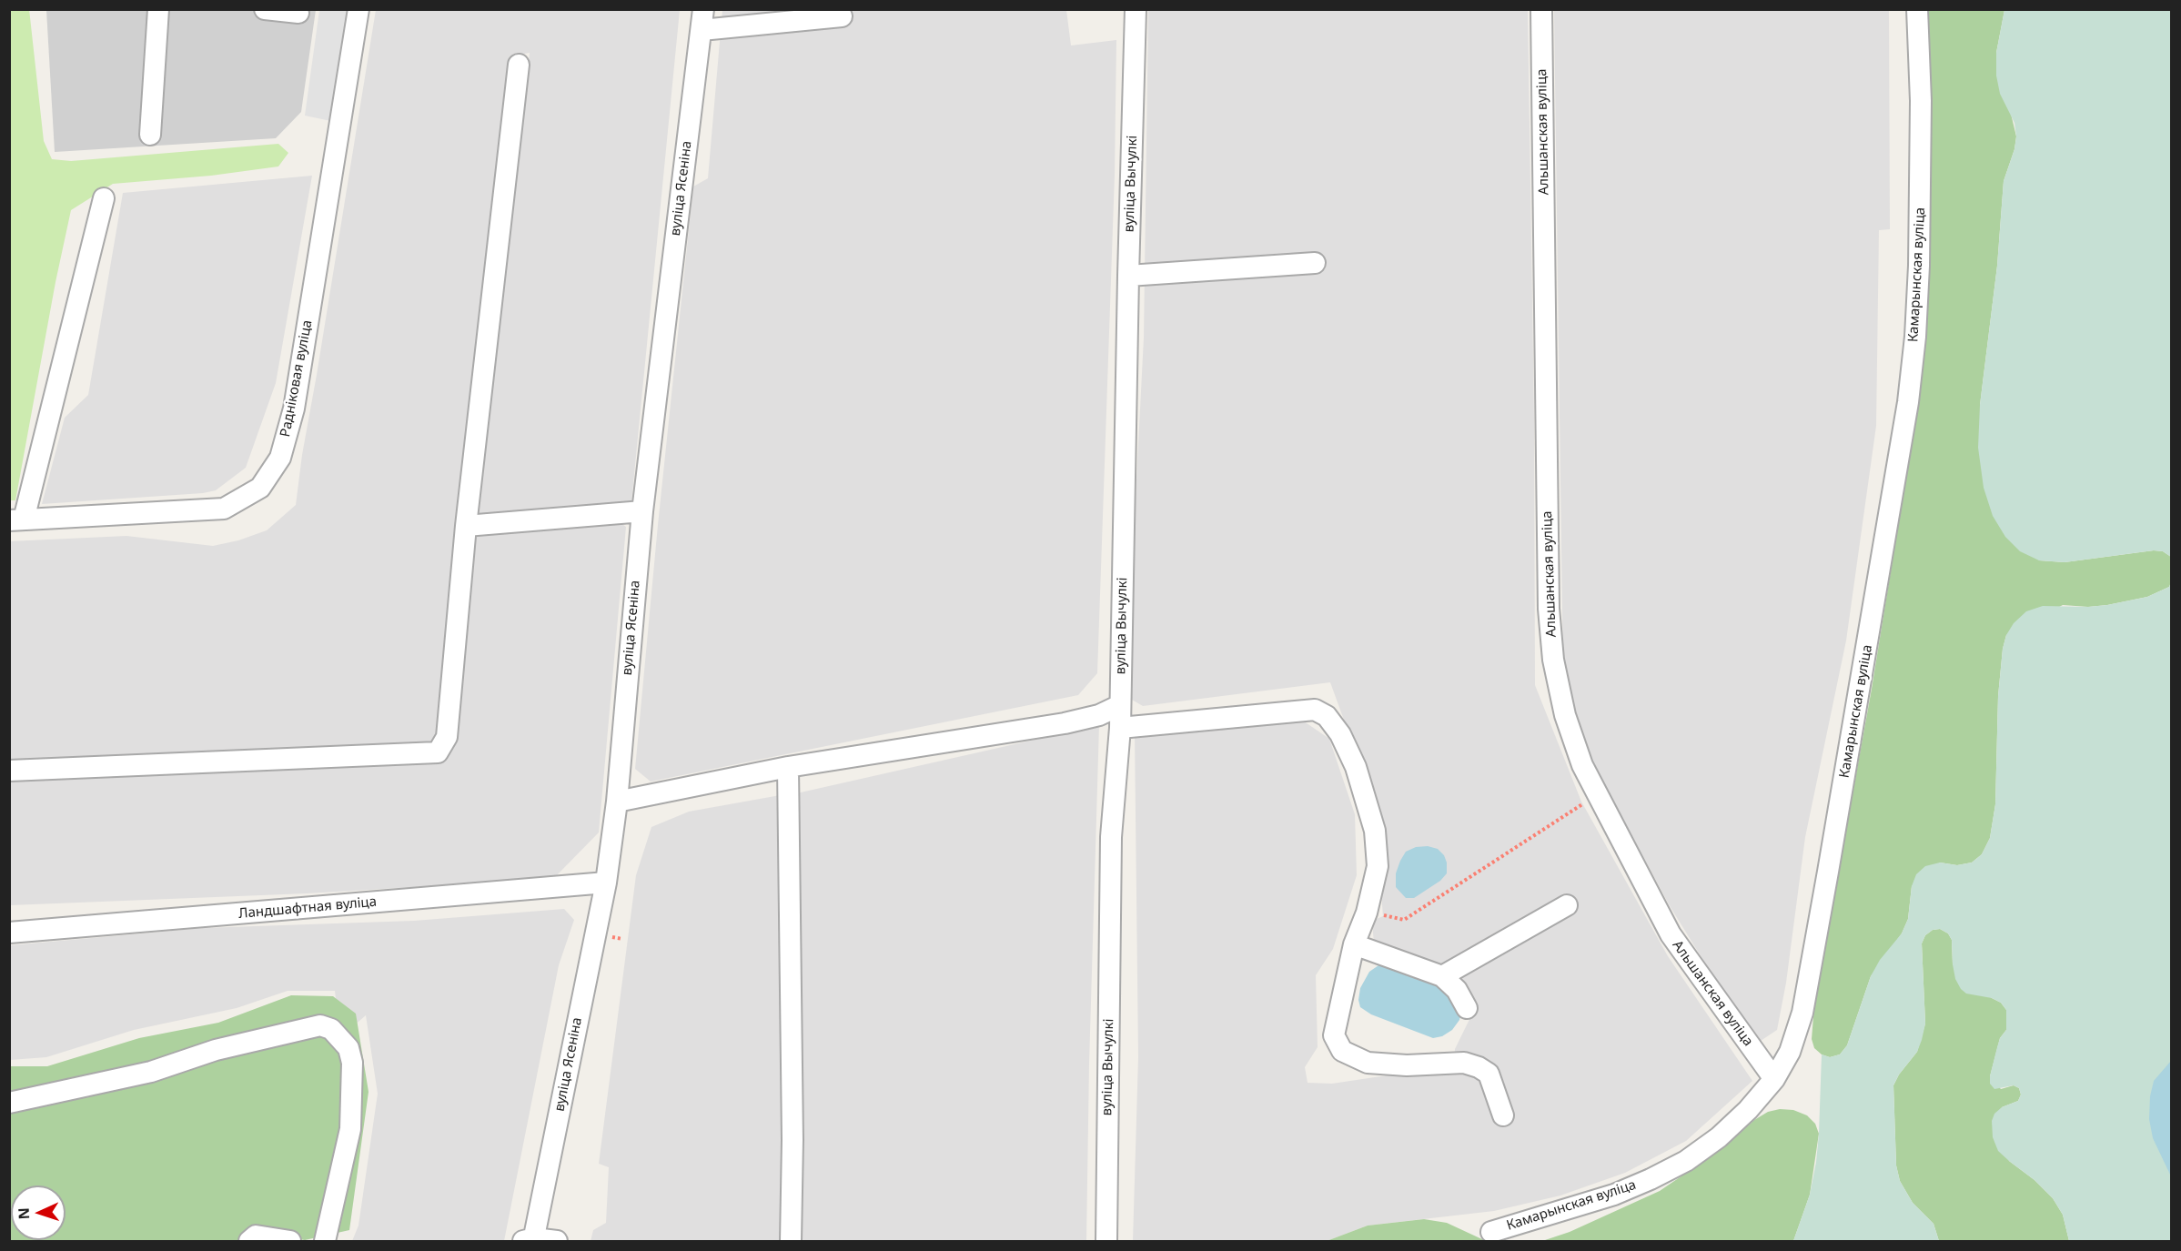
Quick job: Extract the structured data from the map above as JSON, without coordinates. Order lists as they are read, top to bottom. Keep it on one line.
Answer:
{"streets":{"street":["Альшанская вуліца","вуліца Вычулкі","вуліца Ясеніна","Камарынская вуліца","Радніковая вуліца","Ландшафтная вуліца"]},"crossings":[["Альшанская вуліца","Камарынская вуліца"],["вуліца Ясеніна","Ландшафтная вуліца"]],"north":"left"}
